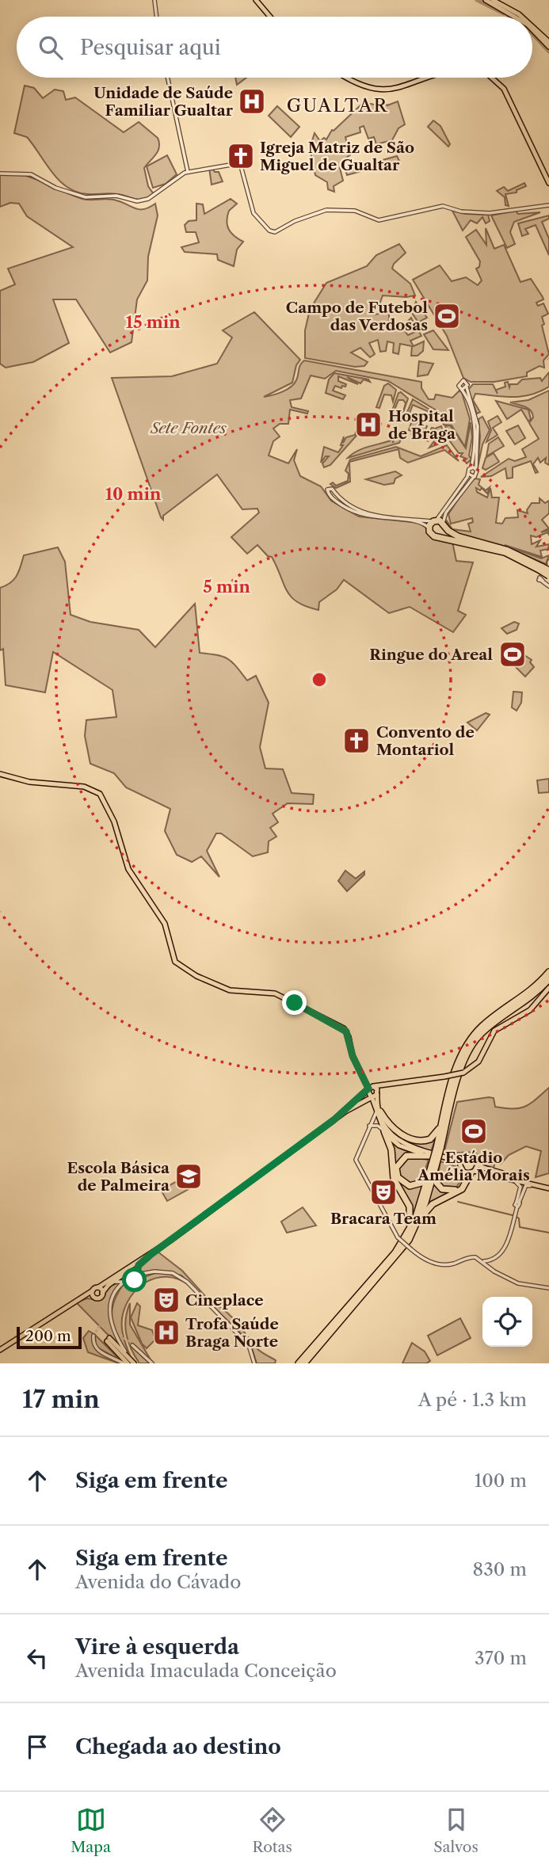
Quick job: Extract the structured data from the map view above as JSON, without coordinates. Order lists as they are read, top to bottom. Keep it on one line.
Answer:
{"districts":["GUALTAR"],"parks":["Sete Fontes"],"places":{"hospital":["Unidade de Saúde Familiar Gualtar","Hospital de Braga","Trofa Saúde Braga Norte"],"church":["Igreja Matriz de São Miguel de Gualtar","Convento de Montariol"],"sports":["Campo de Futebol das Verdosas","Ringue do Areal","Estádio Amélia Morais"],"school or university":["Escola Básica de Palmeira"],"theatre":["Bracara Team","Cineplace"]},"scale_bar":"200 m","page":{"search":"Pesquisar aqui","scale":"200 m","heading":["17 min","A pé · 1.3 km"],"list":[["Siga em frente","100 m"],["Siga em frente","Avenida do Cávado","830 m"],["Vire à esquerda","Avenida Imaculada Conceição","370 m"],"Chegada ao destino"],"nav":["Mapa","Rotas","Salvos"]},"rings":["15 min","10 min","5 min"]}
